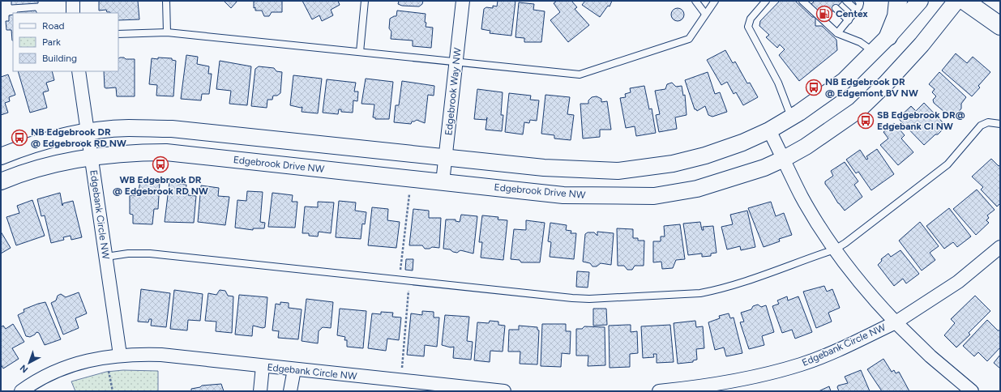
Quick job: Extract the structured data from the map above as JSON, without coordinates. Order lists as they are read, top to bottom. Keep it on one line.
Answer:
{"streets":{"street":["Edgebrook Way NW","Edgebrook Drive NW","Edgebank Circle NW"]},"crossings":[["Edgebrook Way NW","Edgebrook Drive NW"],["Edgebrook Drive NW","Edgebank Circle NW"]],"places":{"fuel station":["Centex"],"bus stop":["NB Edgebrook DR @ Edgemont BV NW","SB Edgebrook DR@ Edgebank CI NW","NB Edgebrook DR @ Edgebrook RD NW","WB Edgebrook DR @ Edgebrook RD NW"]},"legend":["Road","Park","Building"],"north":"bottom left"}
